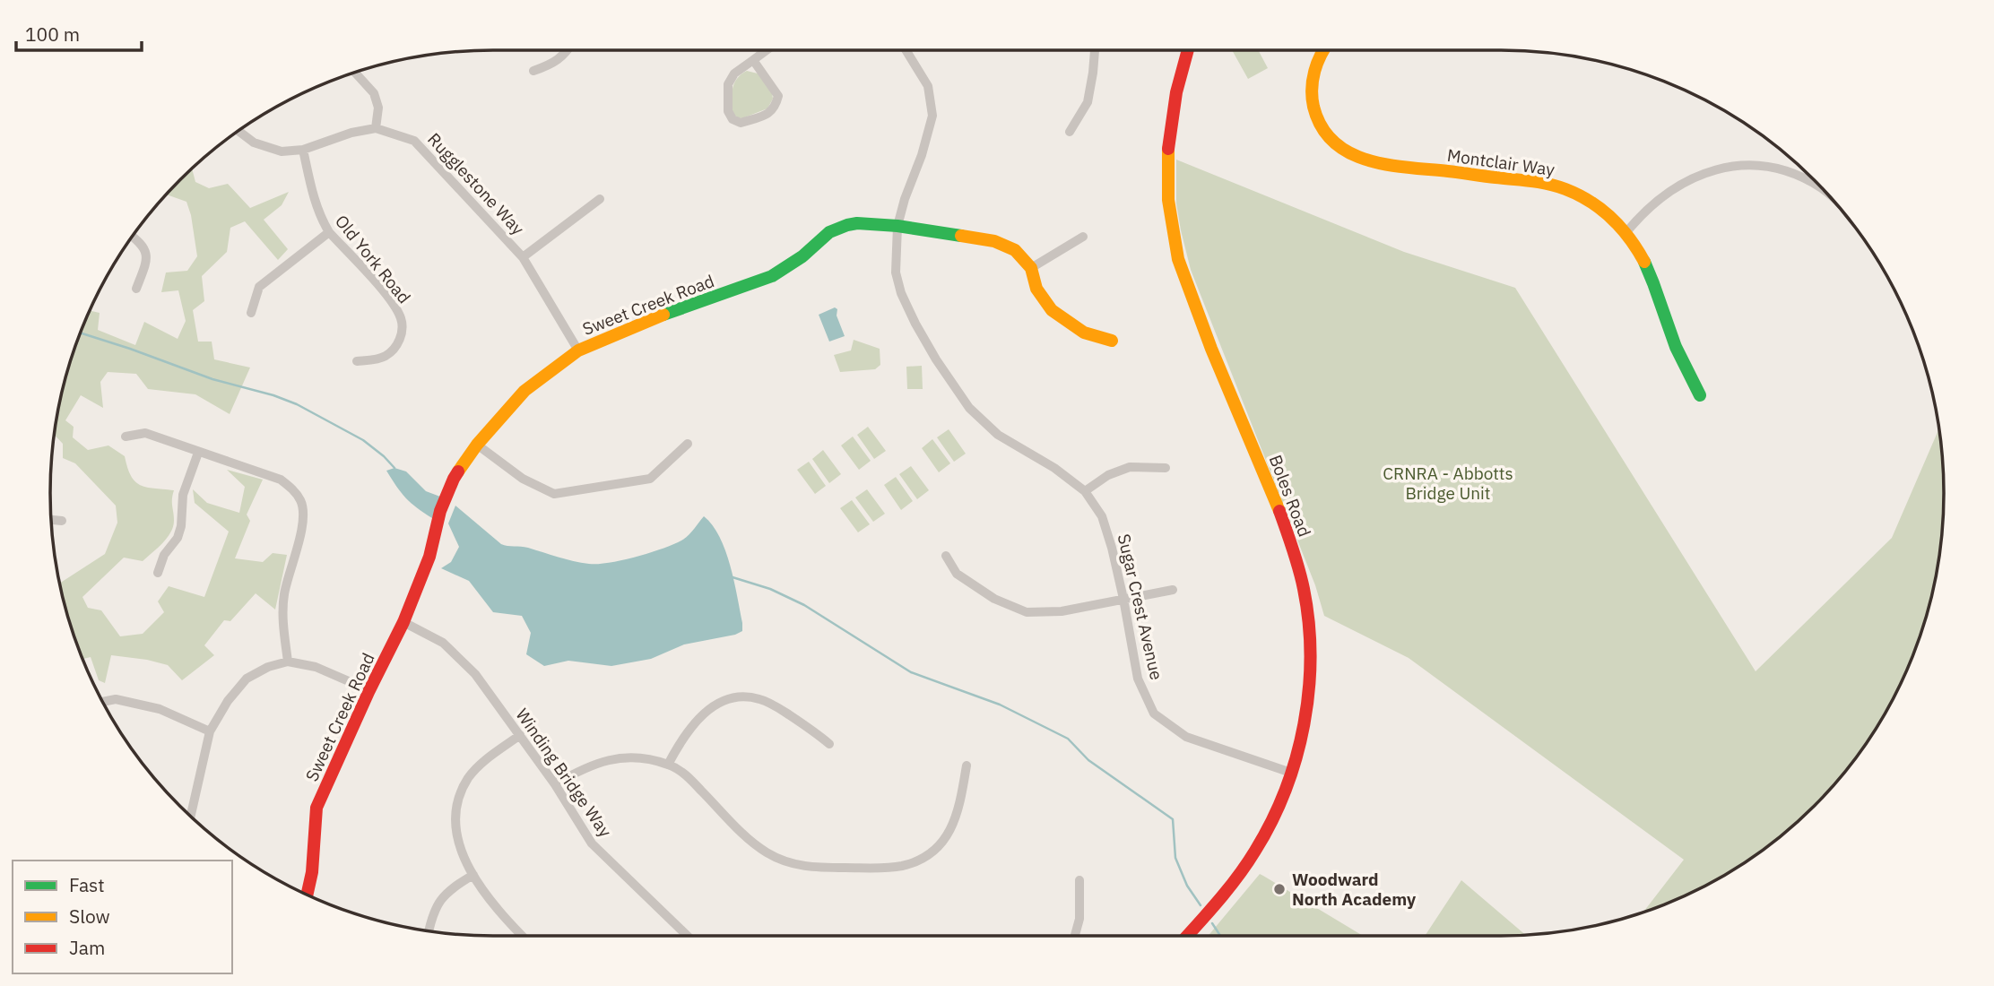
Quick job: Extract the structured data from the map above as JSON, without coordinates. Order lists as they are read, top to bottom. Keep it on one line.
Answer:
{"streets":{"street":["Montclair Way","Rugglestone Way","Old York Road","Sweet Creek Road","Boles Road","Sugar Crest Avenue","Winding Bridge Way"]},"crossings":[["Rugglestone Way","Old York Road"],["Rugglestone Way","Sweet Creek Road"],["Sweet Creek Road","Sugar Crest Avenue"],["Sweet Creek Road","Winding Bridge Way"],["Boles Road","Sugar Crest Avenue"]],"parks":["CRNRA - Abbotts Bridge Unit"],"places":["Woodward North Academy"],"legend":["Fast","Slow","Jam"],"scale_bar":"100 m"}
